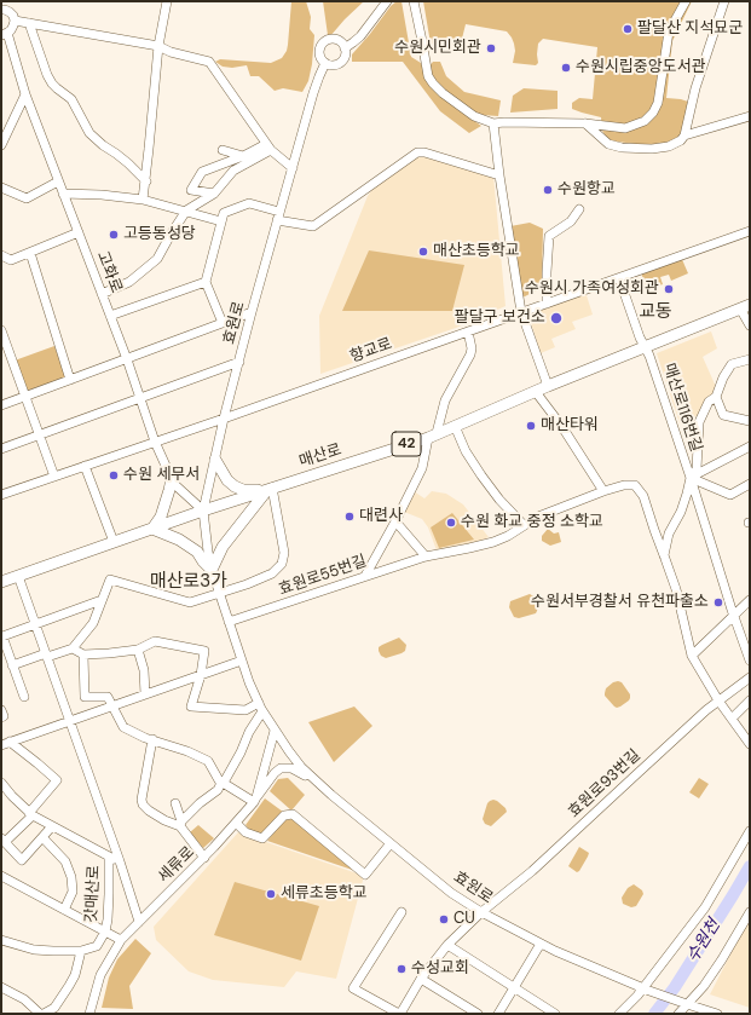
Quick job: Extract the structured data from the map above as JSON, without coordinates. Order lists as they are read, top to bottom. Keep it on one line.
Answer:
{"streets":{"main road":["42","매산로"],"street":["고화로","효원로","향교로","매산로116번길","효원로55번길","효원로93번길","세류로","갓매산로"]},"crossings":[["고화로","효원로"],["고화로","향교로"],["고화로","매산로"],["효원로","향교로"],["효원로","매산로"],["효원로","효원로55번길"],["효원로","효원로93번길"],["효원로","세류로"],["매산로116번길","매산로"],["매산로116번길","효원로55번길"],["세류로","갓매산로"]],"districts":["교동","매산로3가"],"water":["수원천"],"places":["팔달산 지석묘군","수원시민회관","수원시립중앙도서관","수원항교","고등동성당","매산초등학교","수원시 가족여성회관","팔달구 보건소","매산타워","수원 세무서","대련사","수원 화교 중정 소학교","수원서부경찰서 유천파출소","세류초등학교","CU","수성교회"]}
